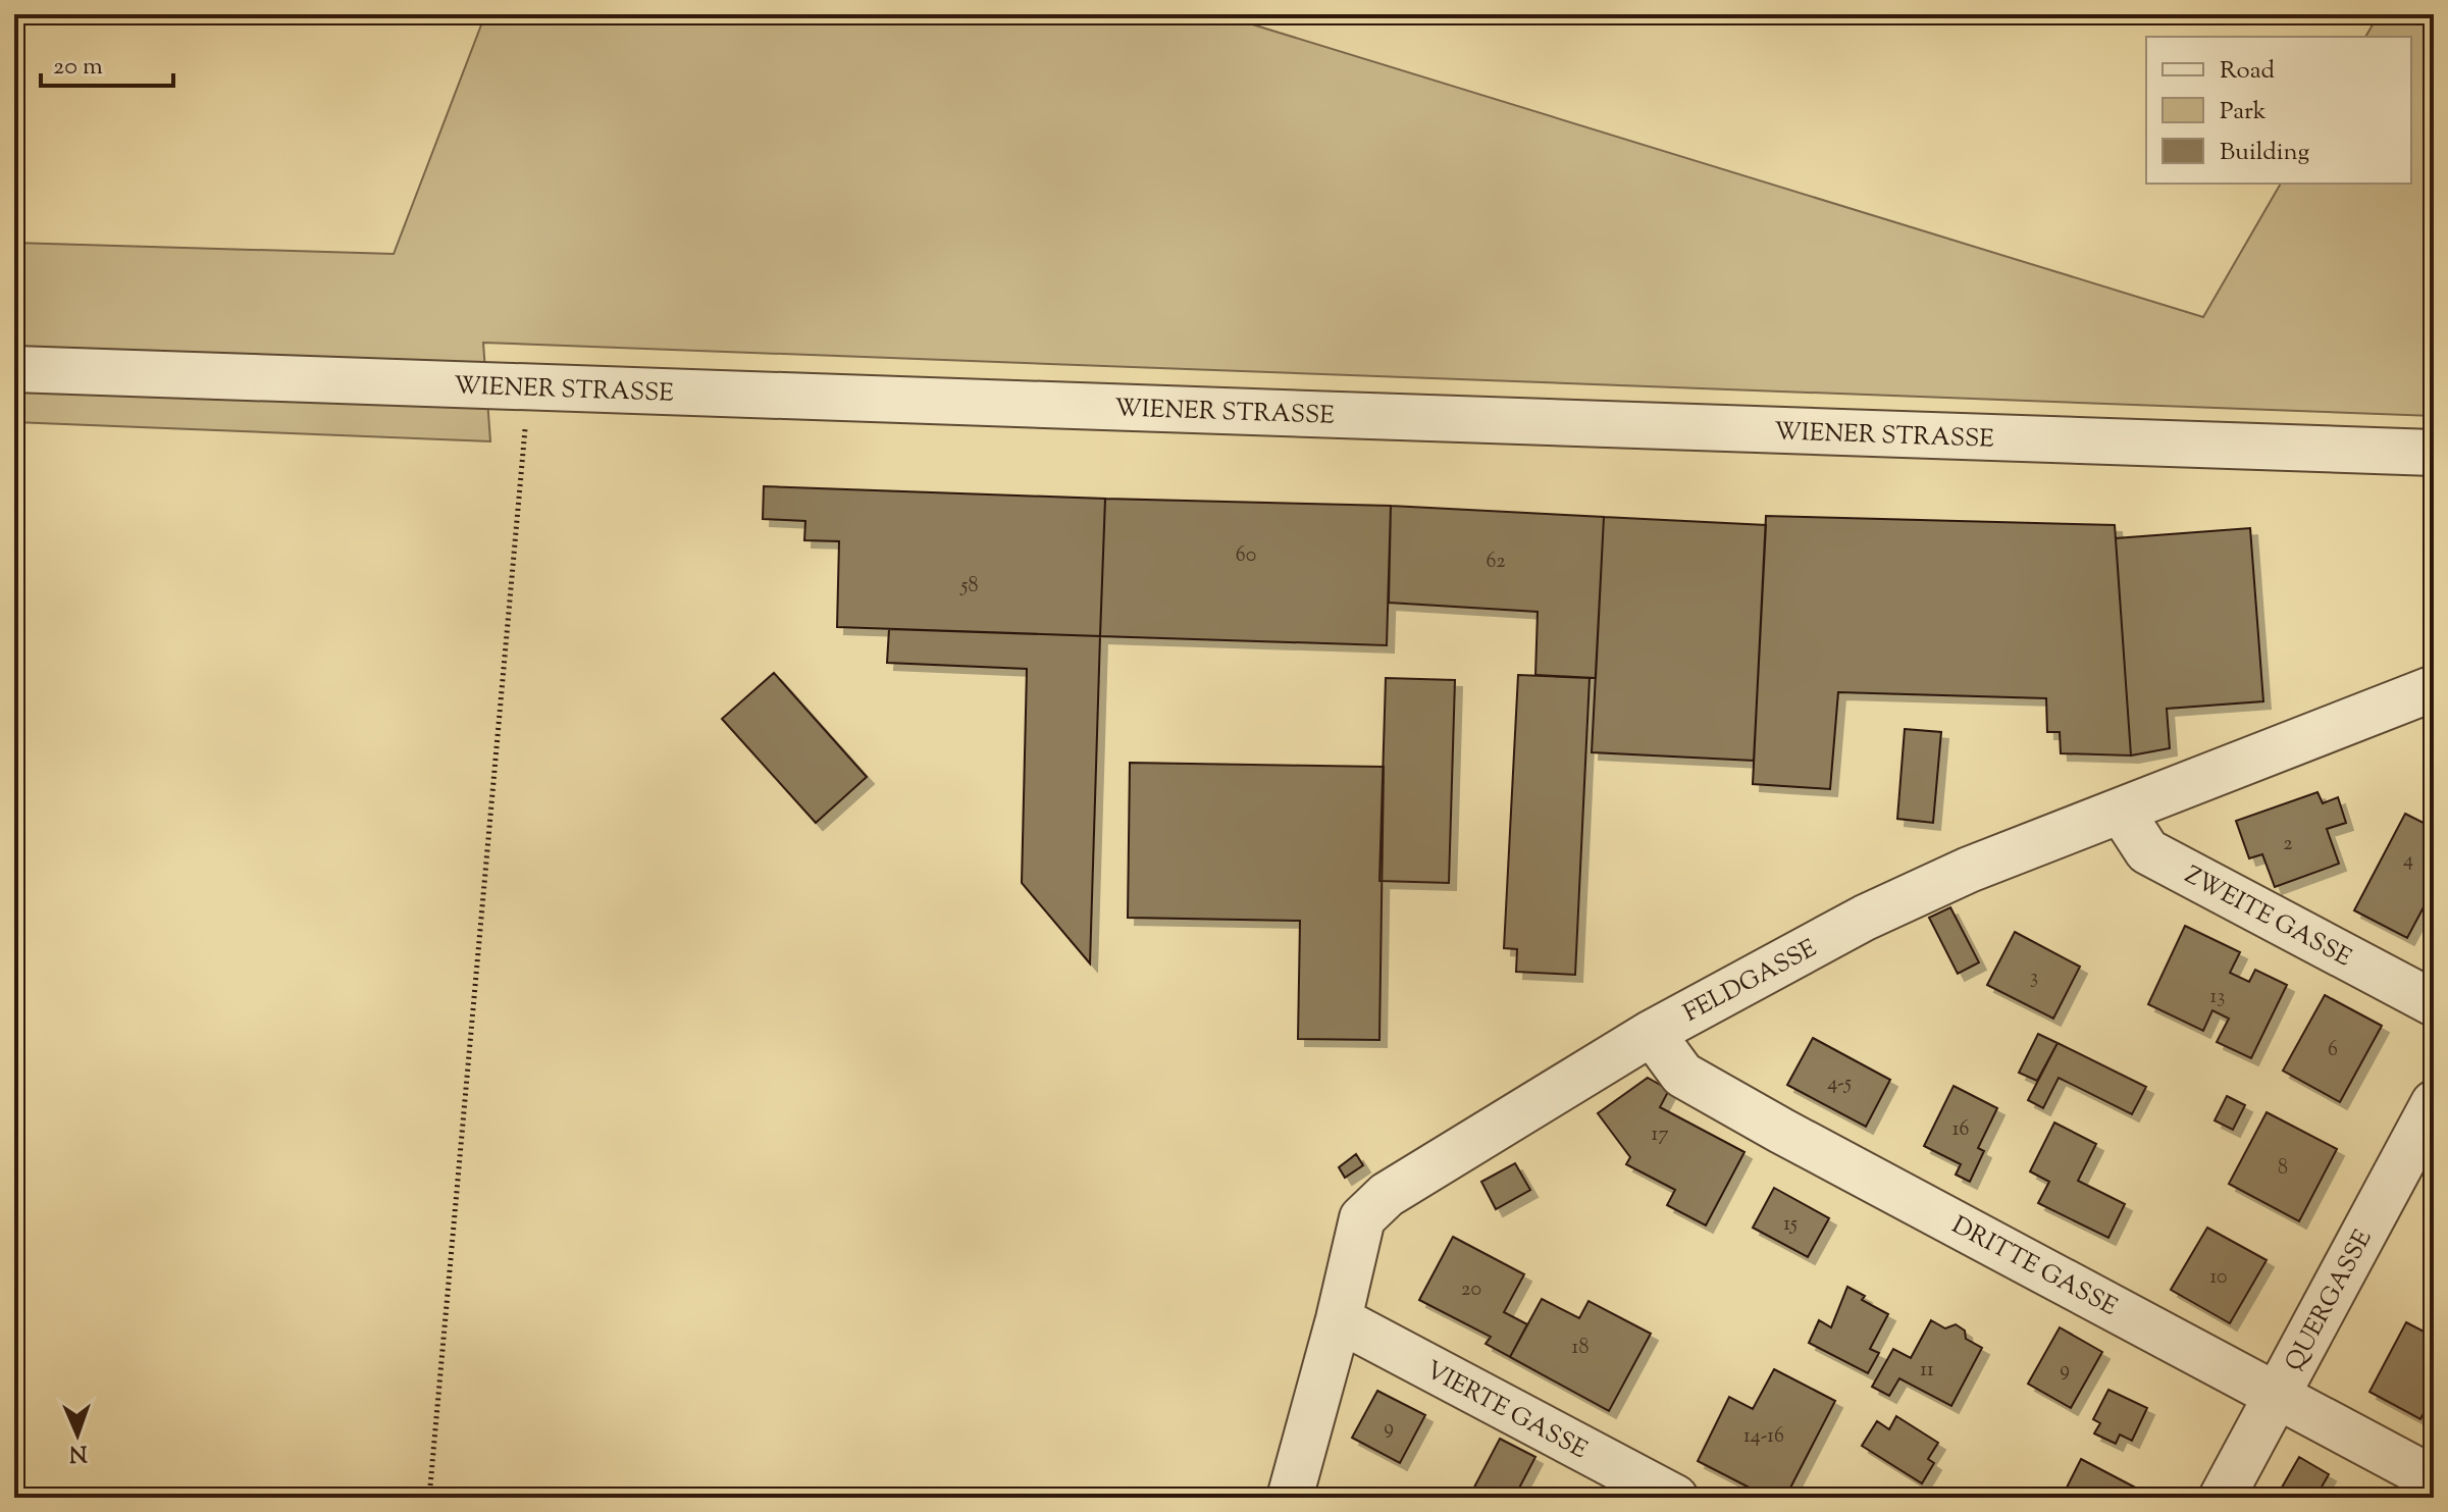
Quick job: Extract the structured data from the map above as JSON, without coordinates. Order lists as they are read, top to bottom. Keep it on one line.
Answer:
{"streets":{"street":["WIENER STRASSE","ZWEITE GASSE","FELDGASSE","DRITTE GASSE","QUERGASSE","VIERTE GASSE"]},"crossings":[["ZWEITE GASSE","FELDGASSE"],["FELDGASSE","DRITTE GASSE"],["FELDGASSE","VIERTE GASSE"],["DRITTE GASSE","QUERGASSE"]],"house_numbers":["60","62","58","2","4","3","13","6","4-5","16","17","8","15","10","20","18","11","9","9","14-16"],"legend":["Road","Park","Building"],"scale_bar":"20 m","north":"bottom"}
